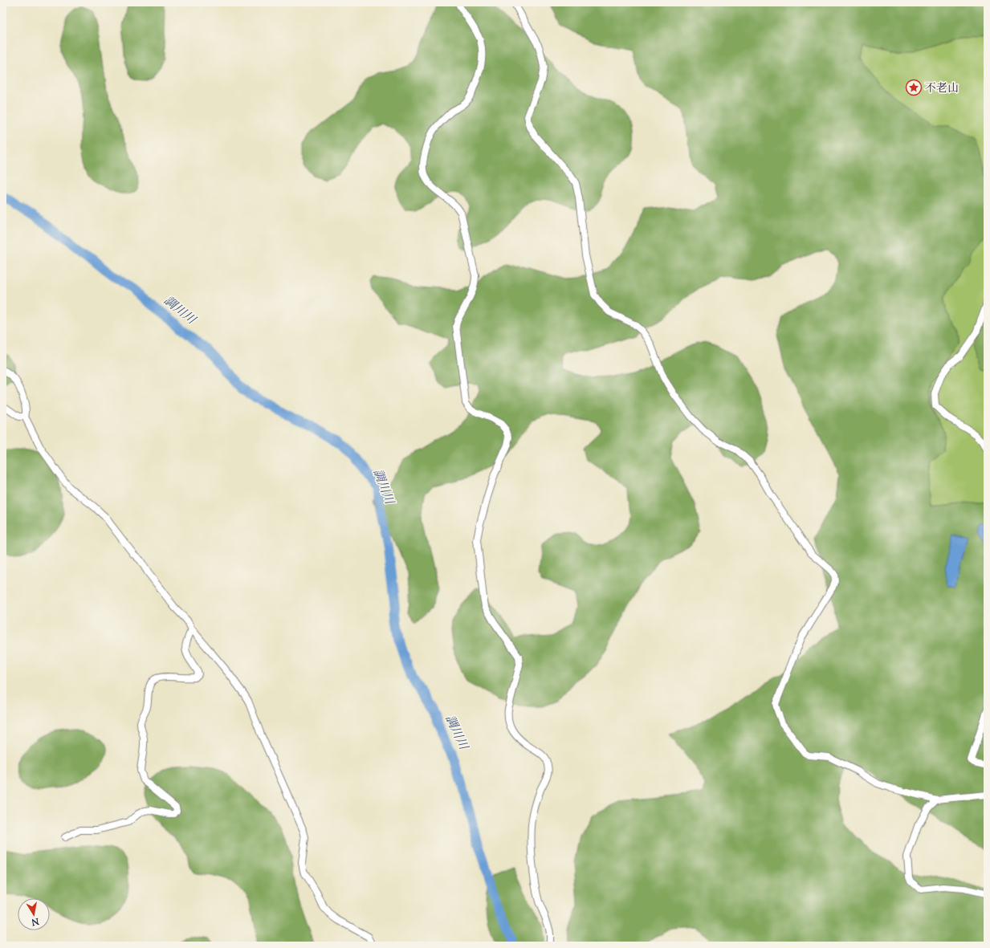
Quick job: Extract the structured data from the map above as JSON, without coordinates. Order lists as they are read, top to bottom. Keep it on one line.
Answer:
{"water":["調川川"],"places":{"place":["不老山"]},"north":"bottom"}
